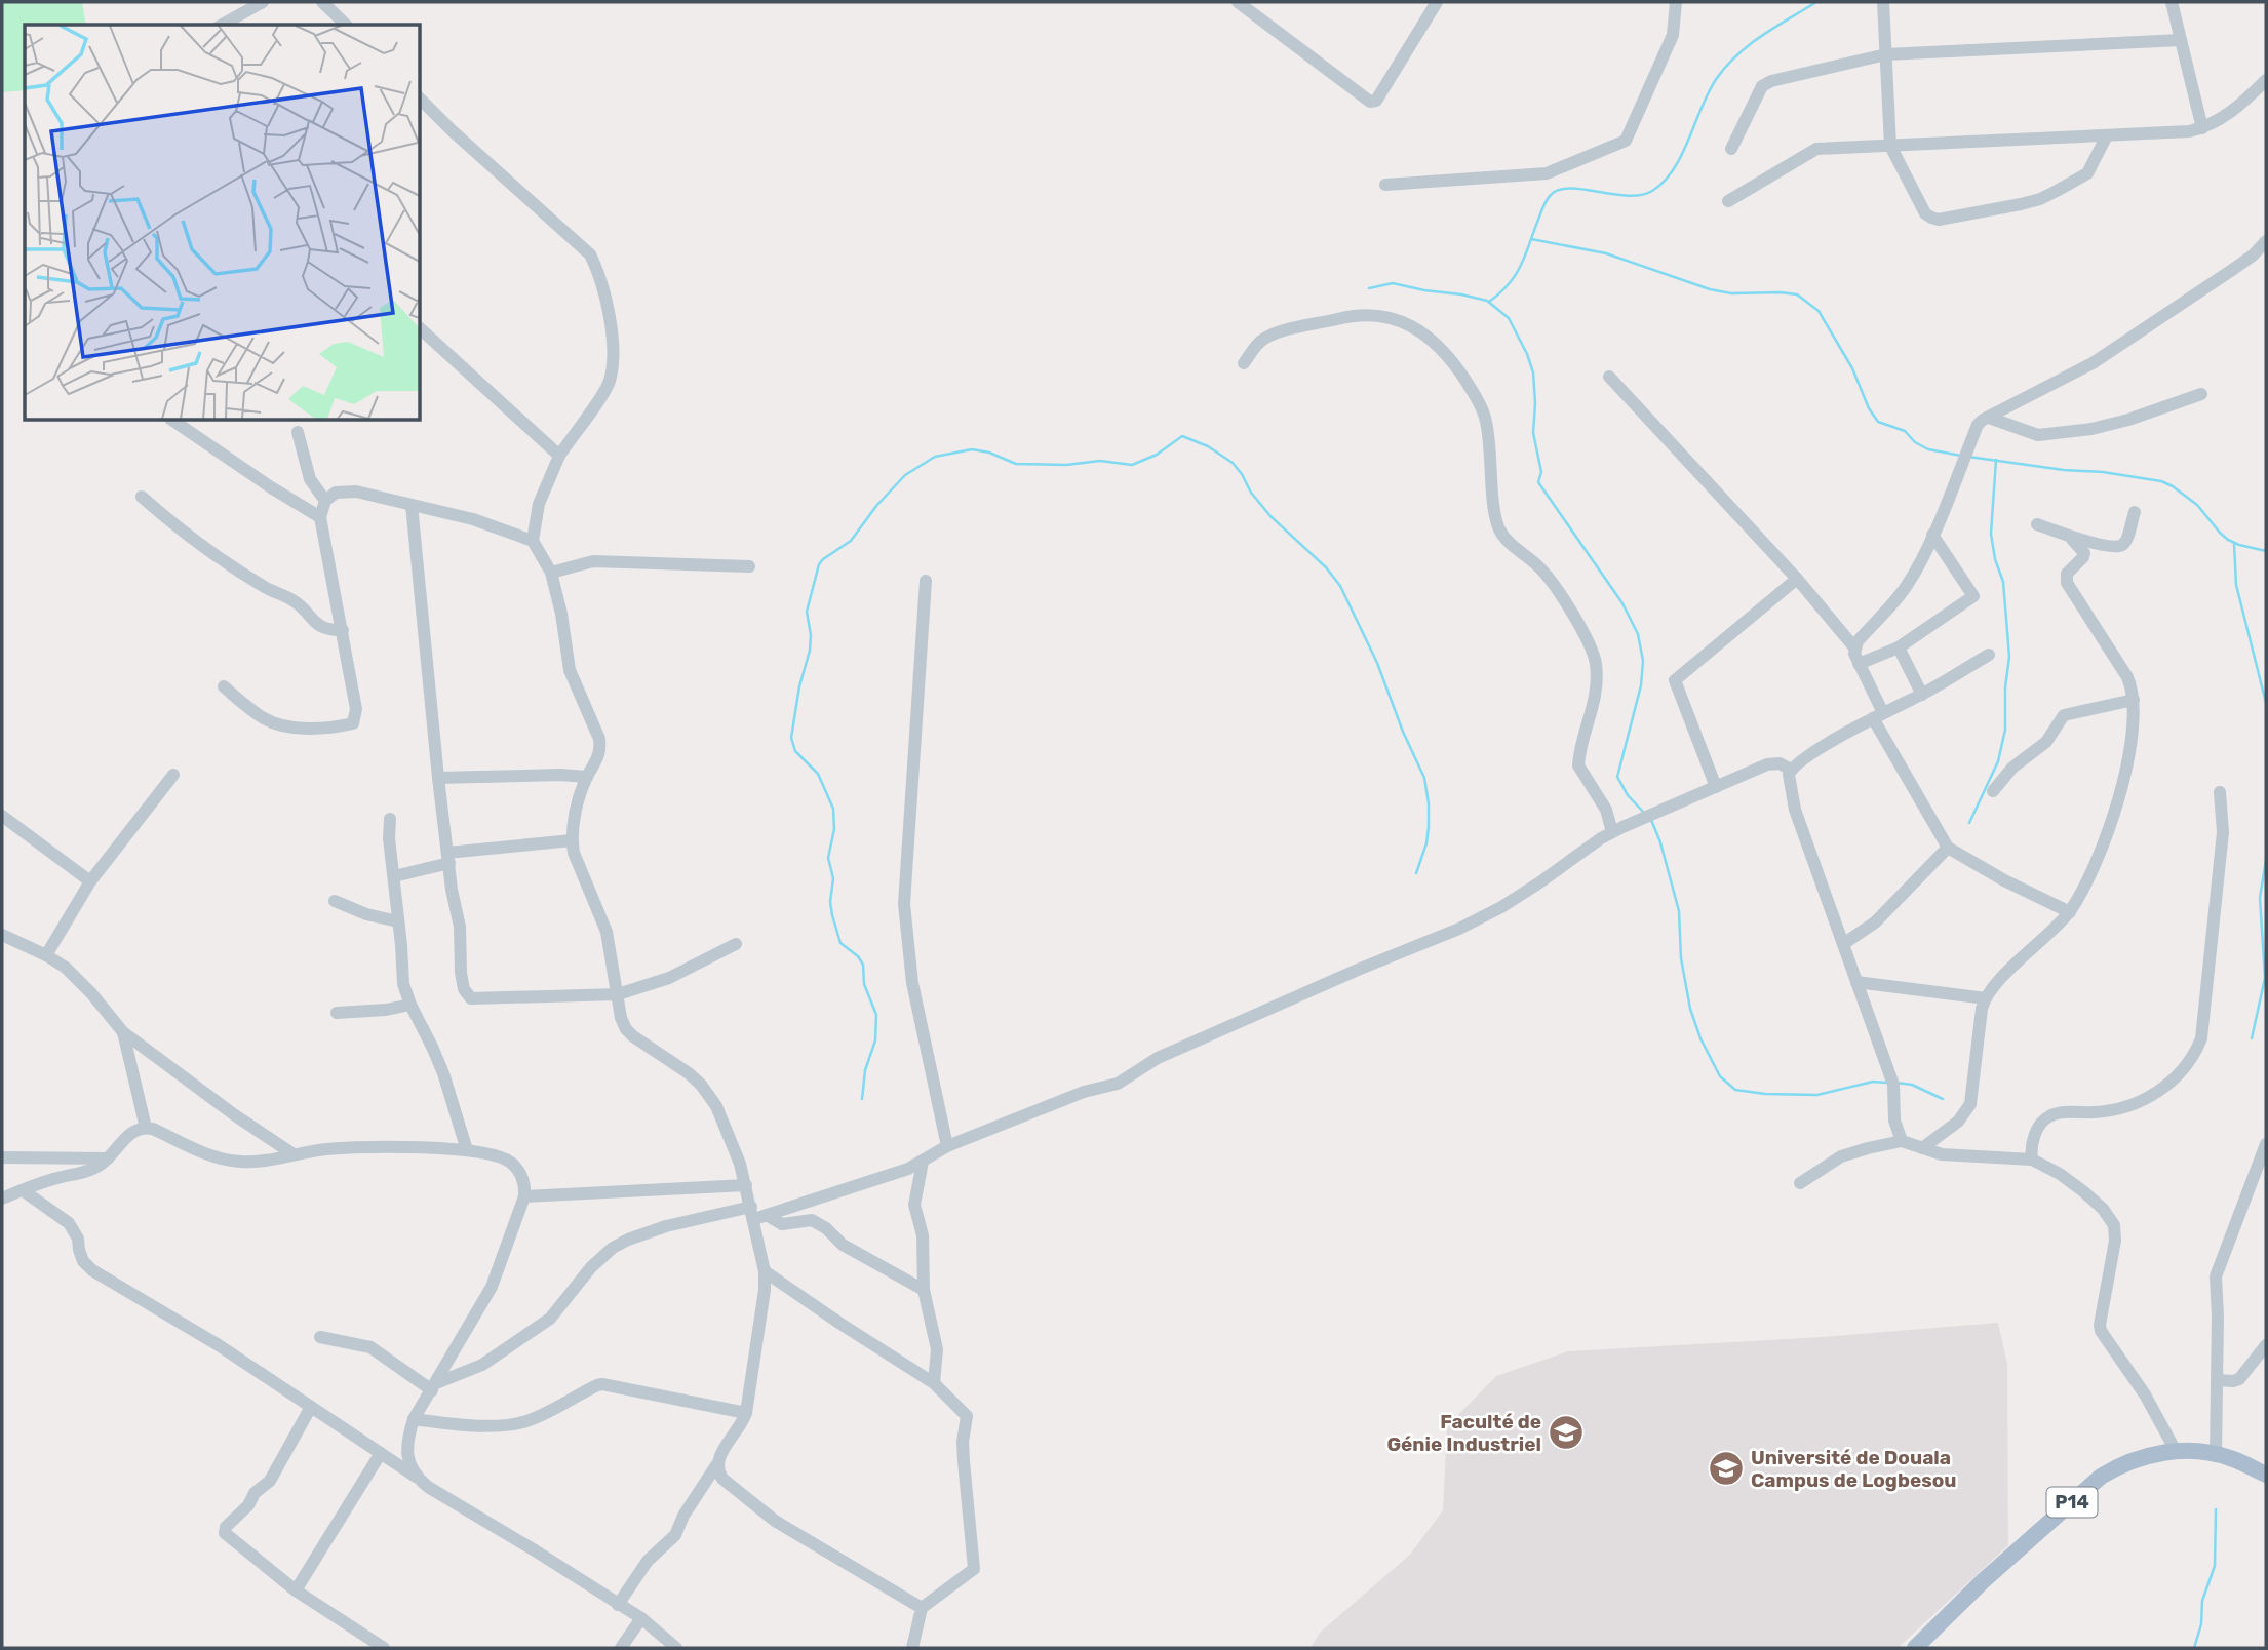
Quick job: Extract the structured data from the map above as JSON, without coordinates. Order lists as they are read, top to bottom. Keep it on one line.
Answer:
{"streets":{"main road":["P14"]},"places":{"school or university":["Faculté de Génie Industriel","Université de Douala Campus de Logbesou"]}}
